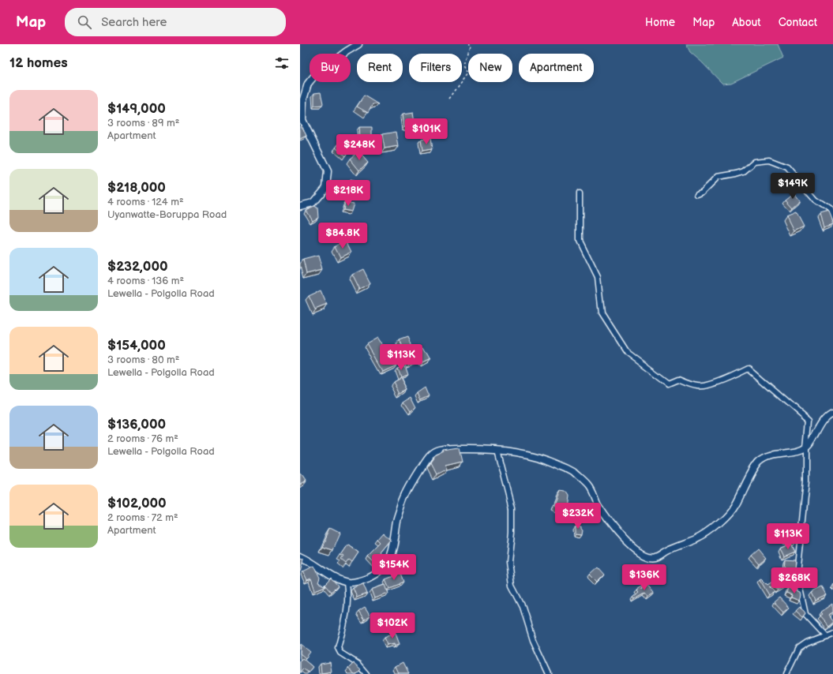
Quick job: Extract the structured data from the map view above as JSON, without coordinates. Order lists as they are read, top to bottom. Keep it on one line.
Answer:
{"page":{"header":"Map","search":"Search here","nav":["Home","Map","About","Contact"],"heading":"12 homes","chip":["Buy","Rent","Filters","New","Apartment"],"list":[{"name":"$149,000","note":"3 rooms · 89 m² · Apartment"},{"name":"$218,000","note":"4 rooms · 124 m² · Uyanwatte-Boruppa Road"},{"name":"$232,000","note":"4 rooms · 136 m² · Lewella - Polgolla Road"},{"name":"$154,000","note":"3 rooms · 80 m² · Lewella - Polgolla Road"},{"name":"$136,000","note":"2 rooms · 76 m² · Lewella - Polgolla Road"},{"name":"$102,000","note":"2 rooms · 72 m² · Apartment"}],"price":["$101K","$248K","$149K","$218K","$84.8K","$113K","$232K","$113K","$154K","$136K","$268K","$102K"]}}
